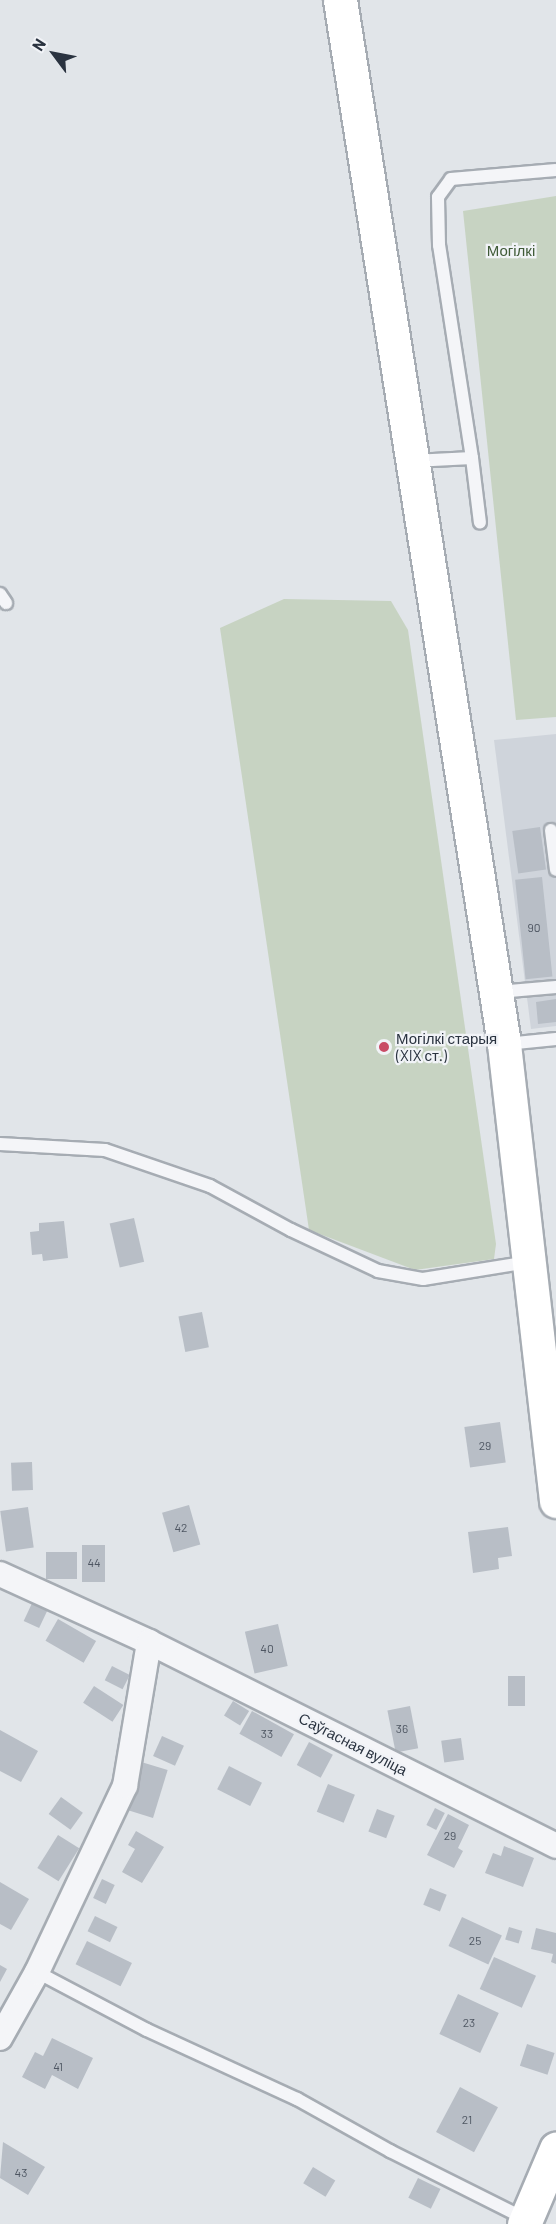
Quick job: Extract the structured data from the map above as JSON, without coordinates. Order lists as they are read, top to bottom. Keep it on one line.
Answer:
{"streets":{"street":["Саўгасная вуліца"]},"parks":["Могілкі"],"places":["Могілкі старыя (XIX ст.)"],"house_numbers":["90","29","42","44","40","36","33","29","25","23","41","21","43"],"north":"top left"}
